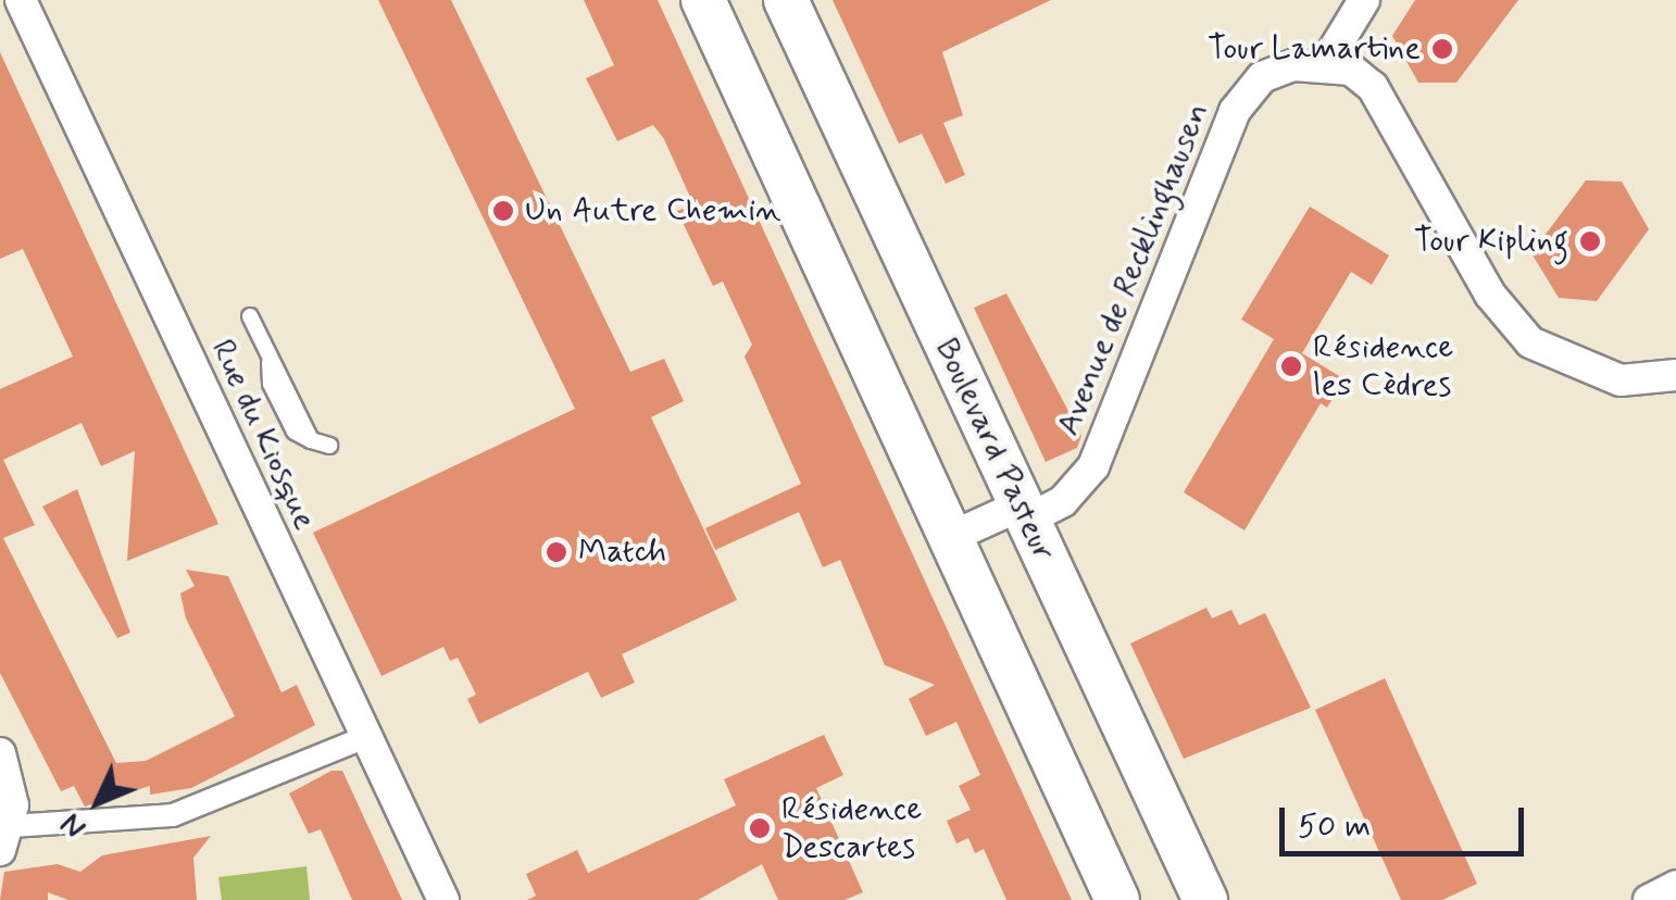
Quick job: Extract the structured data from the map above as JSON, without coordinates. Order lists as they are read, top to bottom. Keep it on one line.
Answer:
{"streets":{"main road":["Boulevard Pasteur"],"street":["Avenue de Recklinghausen","Rue du Kiosque"]},"crossings":[["Avenue de Recklinghausen","Boulevard Pasteur"]],"places":["Tour Lamartine","Un Autre Chemin","Tour Kipling","Résidence les Cèdres","Match","Résidence Descartes"],"scale_bar":"50 m","north":"bottom left"}
